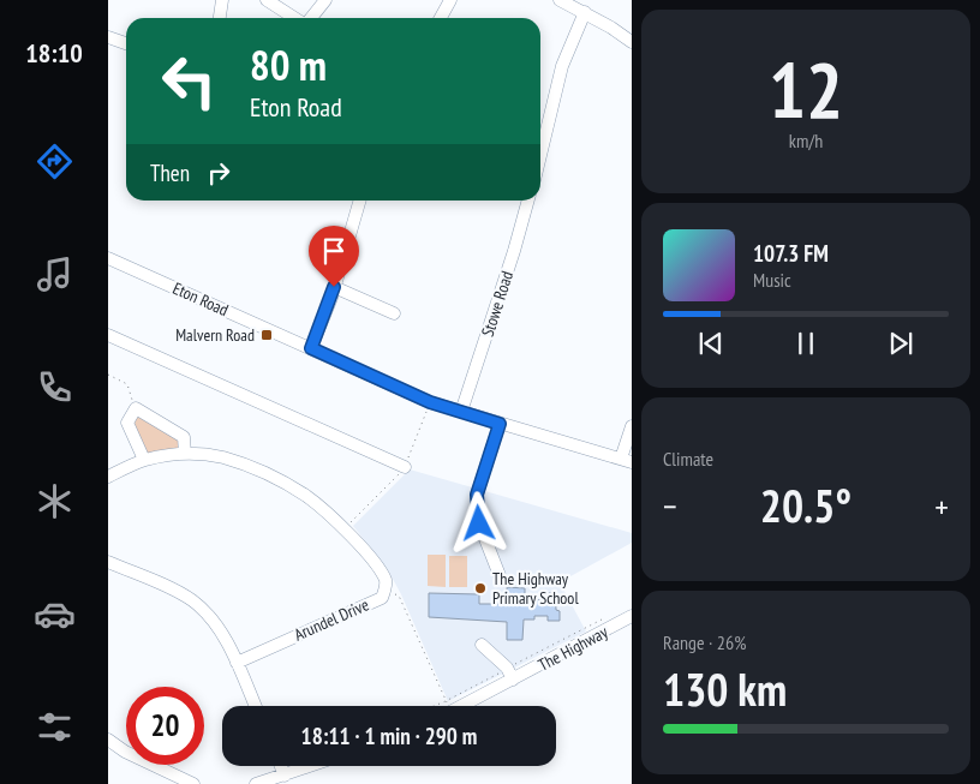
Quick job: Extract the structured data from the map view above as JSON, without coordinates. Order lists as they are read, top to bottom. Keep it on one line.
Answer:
{"streets":{"street":["Eton Road","Stowe Road","Arundel Drive","The Highway"]},"crossings":[["Eton Road","Stowe Road"]],"places":{"transit":["Malvern Road"],"other":["The Highway Primary School"]},"page":{"tabs":"18:10","tile":[["12","km/h"],"Climate",["Range · 26%","130 km"]],"turn":["80 m","Eton Road"],"then":"Then","song":["107.3 FM","Music"],"heat":["−","20.5°","+"],"limit":"20","trip":"18:11 · 1 min · 290 m"}}
